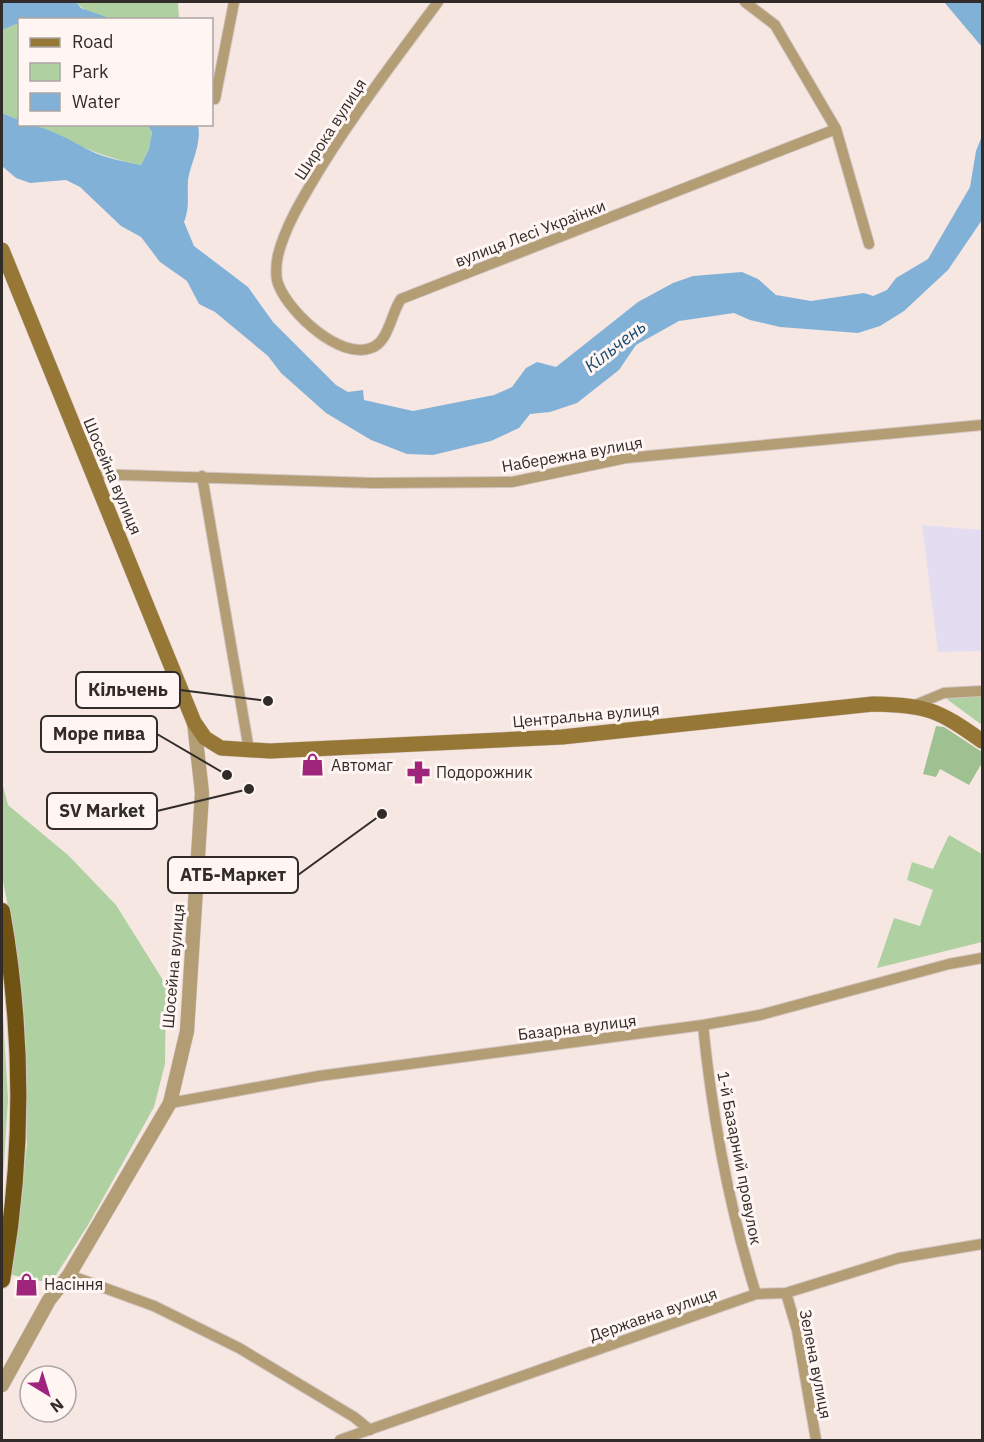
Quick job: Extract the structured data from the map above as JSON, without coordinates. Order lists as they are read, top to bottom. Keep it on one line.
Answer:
{"streets":{"main road":["Шосейна вулиця","Центральна вулиця"],"street":["Широка вулиця","вулиця Лесі Українки","Набережна вулиця","Базарна вулиця","1-й Базарний провулок","Державна вулиця","Зелена вулиця"]},"crossings":[["Широка вулиця","вулиця Лесі Українки"],["Набережна вулиця","Шосейна вулиця"],["Шосейна вулиця","Центральна вулиця"],["Шосейна вулиця","Базарна вулиця"],["Базарна вулиця","1-й Базарний провулок"],["1-й Базарний провулок","Державна вулиця"],["Державна вулиця","Зелена вулиця"]],"water":["Кільчень"],"places":{"other":["Кільчень","Море пива","SV Market","АТБ-Маркет"],"shop":["Автомаг","Насіння"],"pharmacy":["Подорожник"]},"legend":["Road","Park","Water"],"north":"bottom right"}
